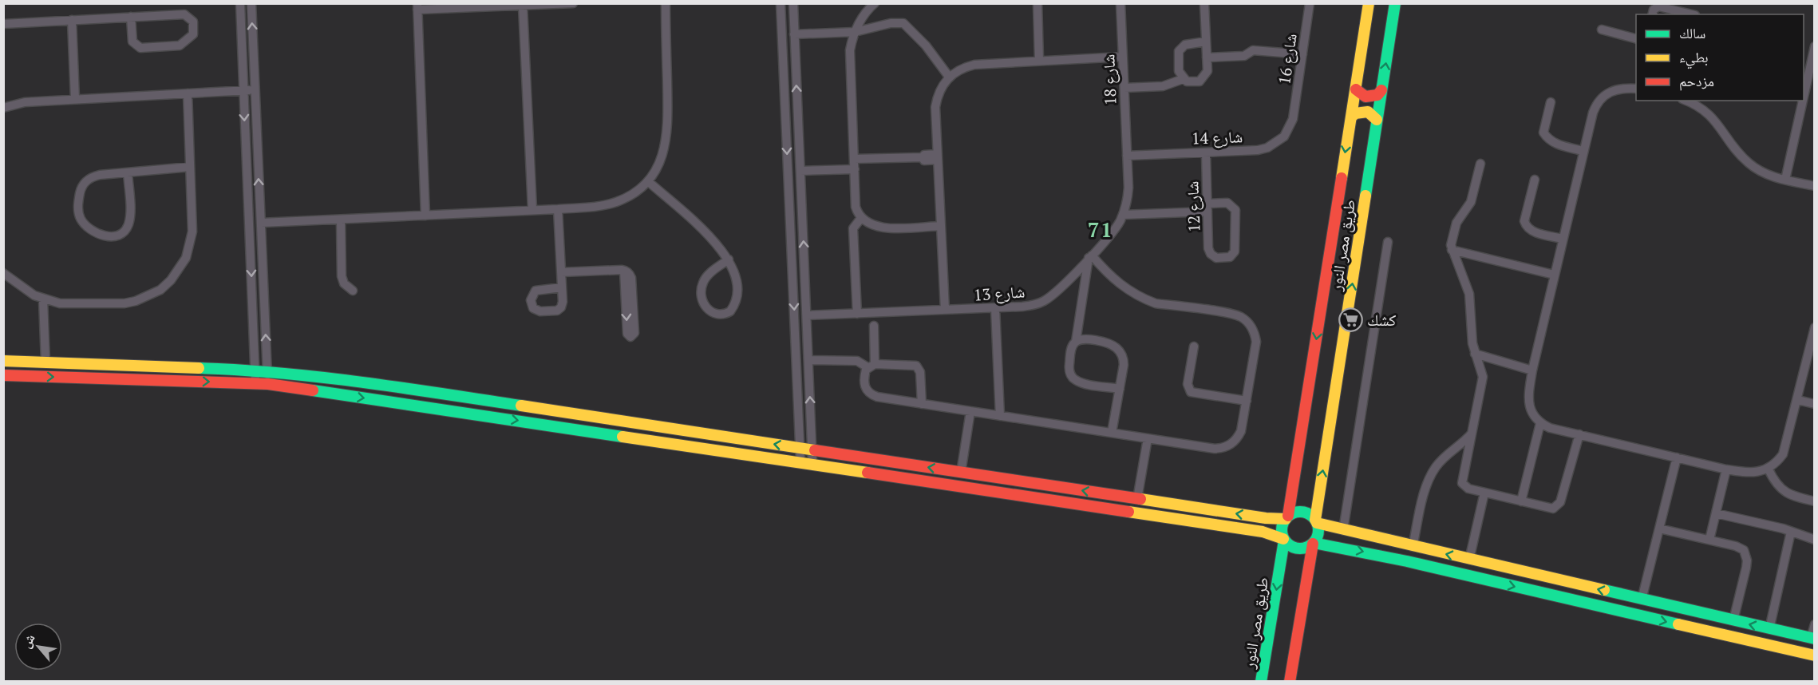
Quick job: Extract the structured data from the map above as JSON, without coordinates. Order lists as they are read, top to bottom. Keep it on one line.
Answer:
{"streets":{"street":["شارع 16","شارع 18","شارع 14","شارع 12","طريق مصر النور","شارع 13"]},"crossings":[["شارع 16","شارع 14"],["شارع 18","شارع 14"],["شارع 18","شارع 13"],["شارع 14","شارع 12"],["شارع 14","شارع 13"]],"districts":["71"],"places":{"supermarket":["كشك"]},"legend":["سالك","بطيء","مزدحم"],"north":"top left"}
